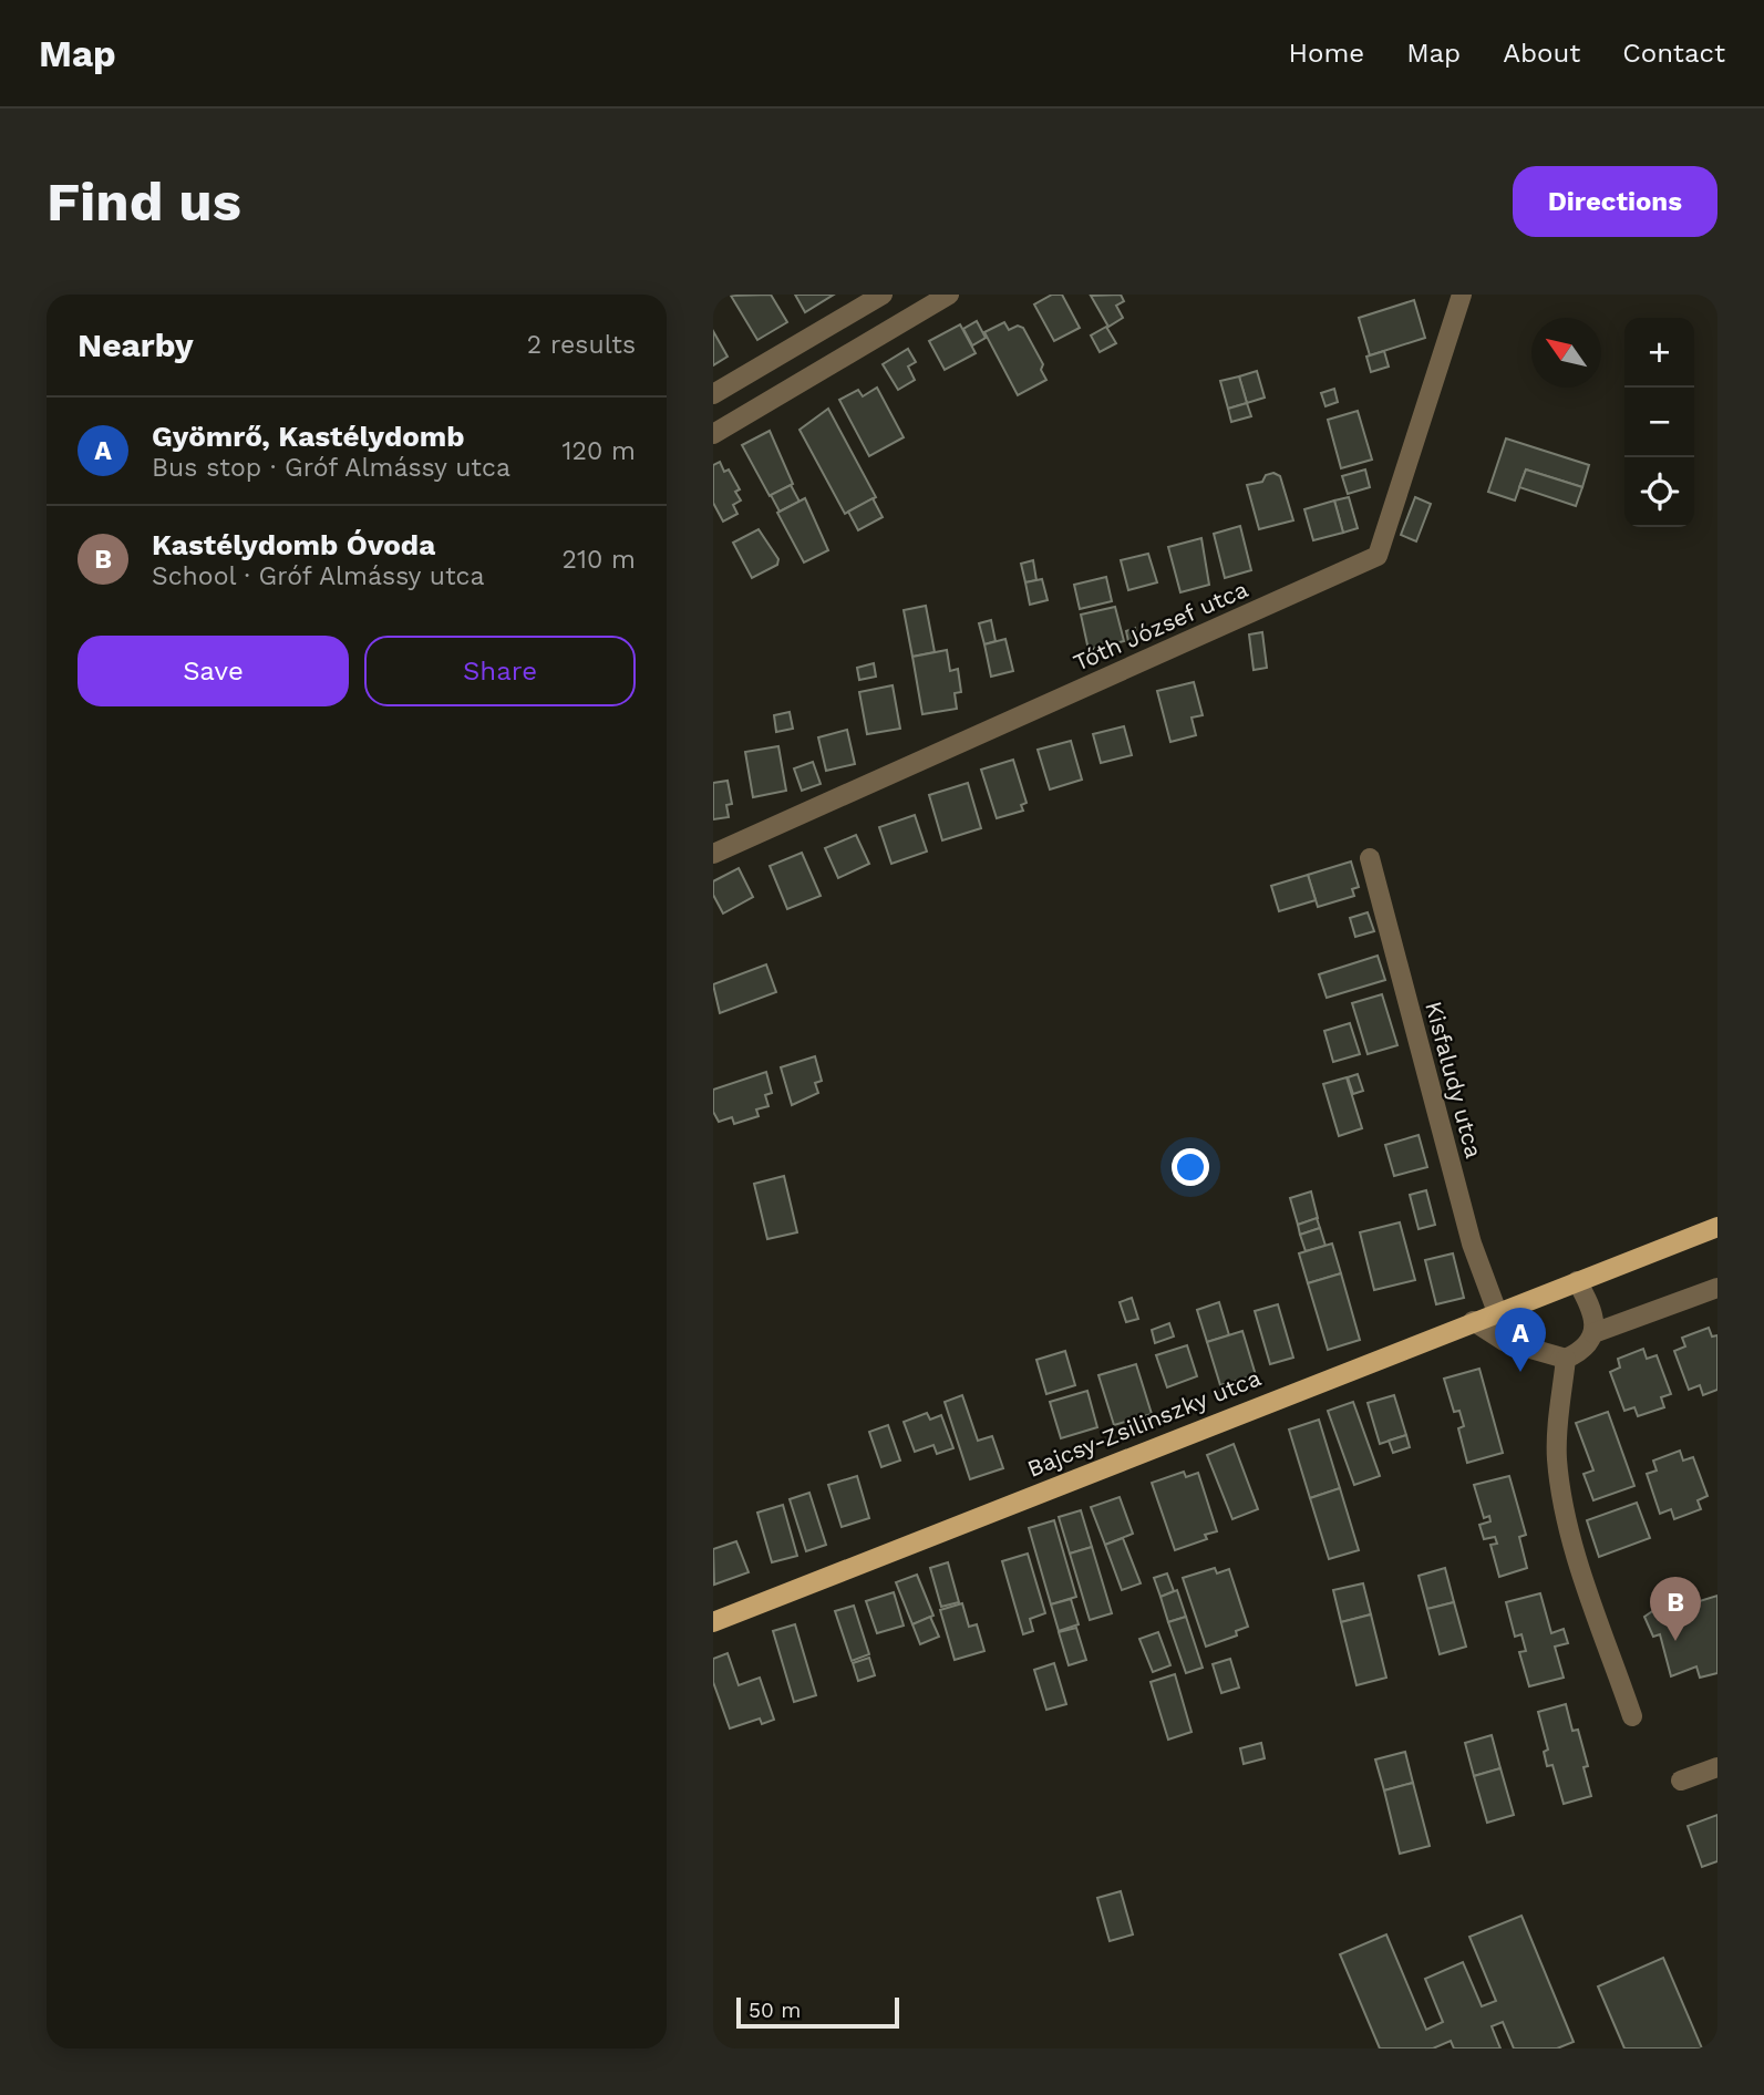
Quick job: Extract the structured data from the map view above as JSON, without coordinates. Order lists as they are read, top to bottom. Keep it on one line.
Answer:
{"streets":{"main road":["Bajcsy-Zsilinszky utca"],"street":["Tóth József utca","Kisfaludy utca"]},"crossings":[["Kisfaludy utca","Bajcsy-Zsilinszky utca"]],"scale_bar":"50 m","north":"top left","page":{"header":"Map","nav":["Home","Map","About","Contact"],"buttons":["Directions",["Save","Share"]],"title":"Find us","heading":["Nearby","2 results"],"map_buttons":["+","−"],"list":[{"mark":"A","name":"Gyömrő, Kastélydomb","note":"Bus stop · Gróf Almássy utca","value":"120 m"},{"mark":"B","name":"Kastélydomb Óvoda","note":"School · Gróf Almássy utca","value":"210 m"}],"pins":["A","B"],"scale":"50 m"}}
